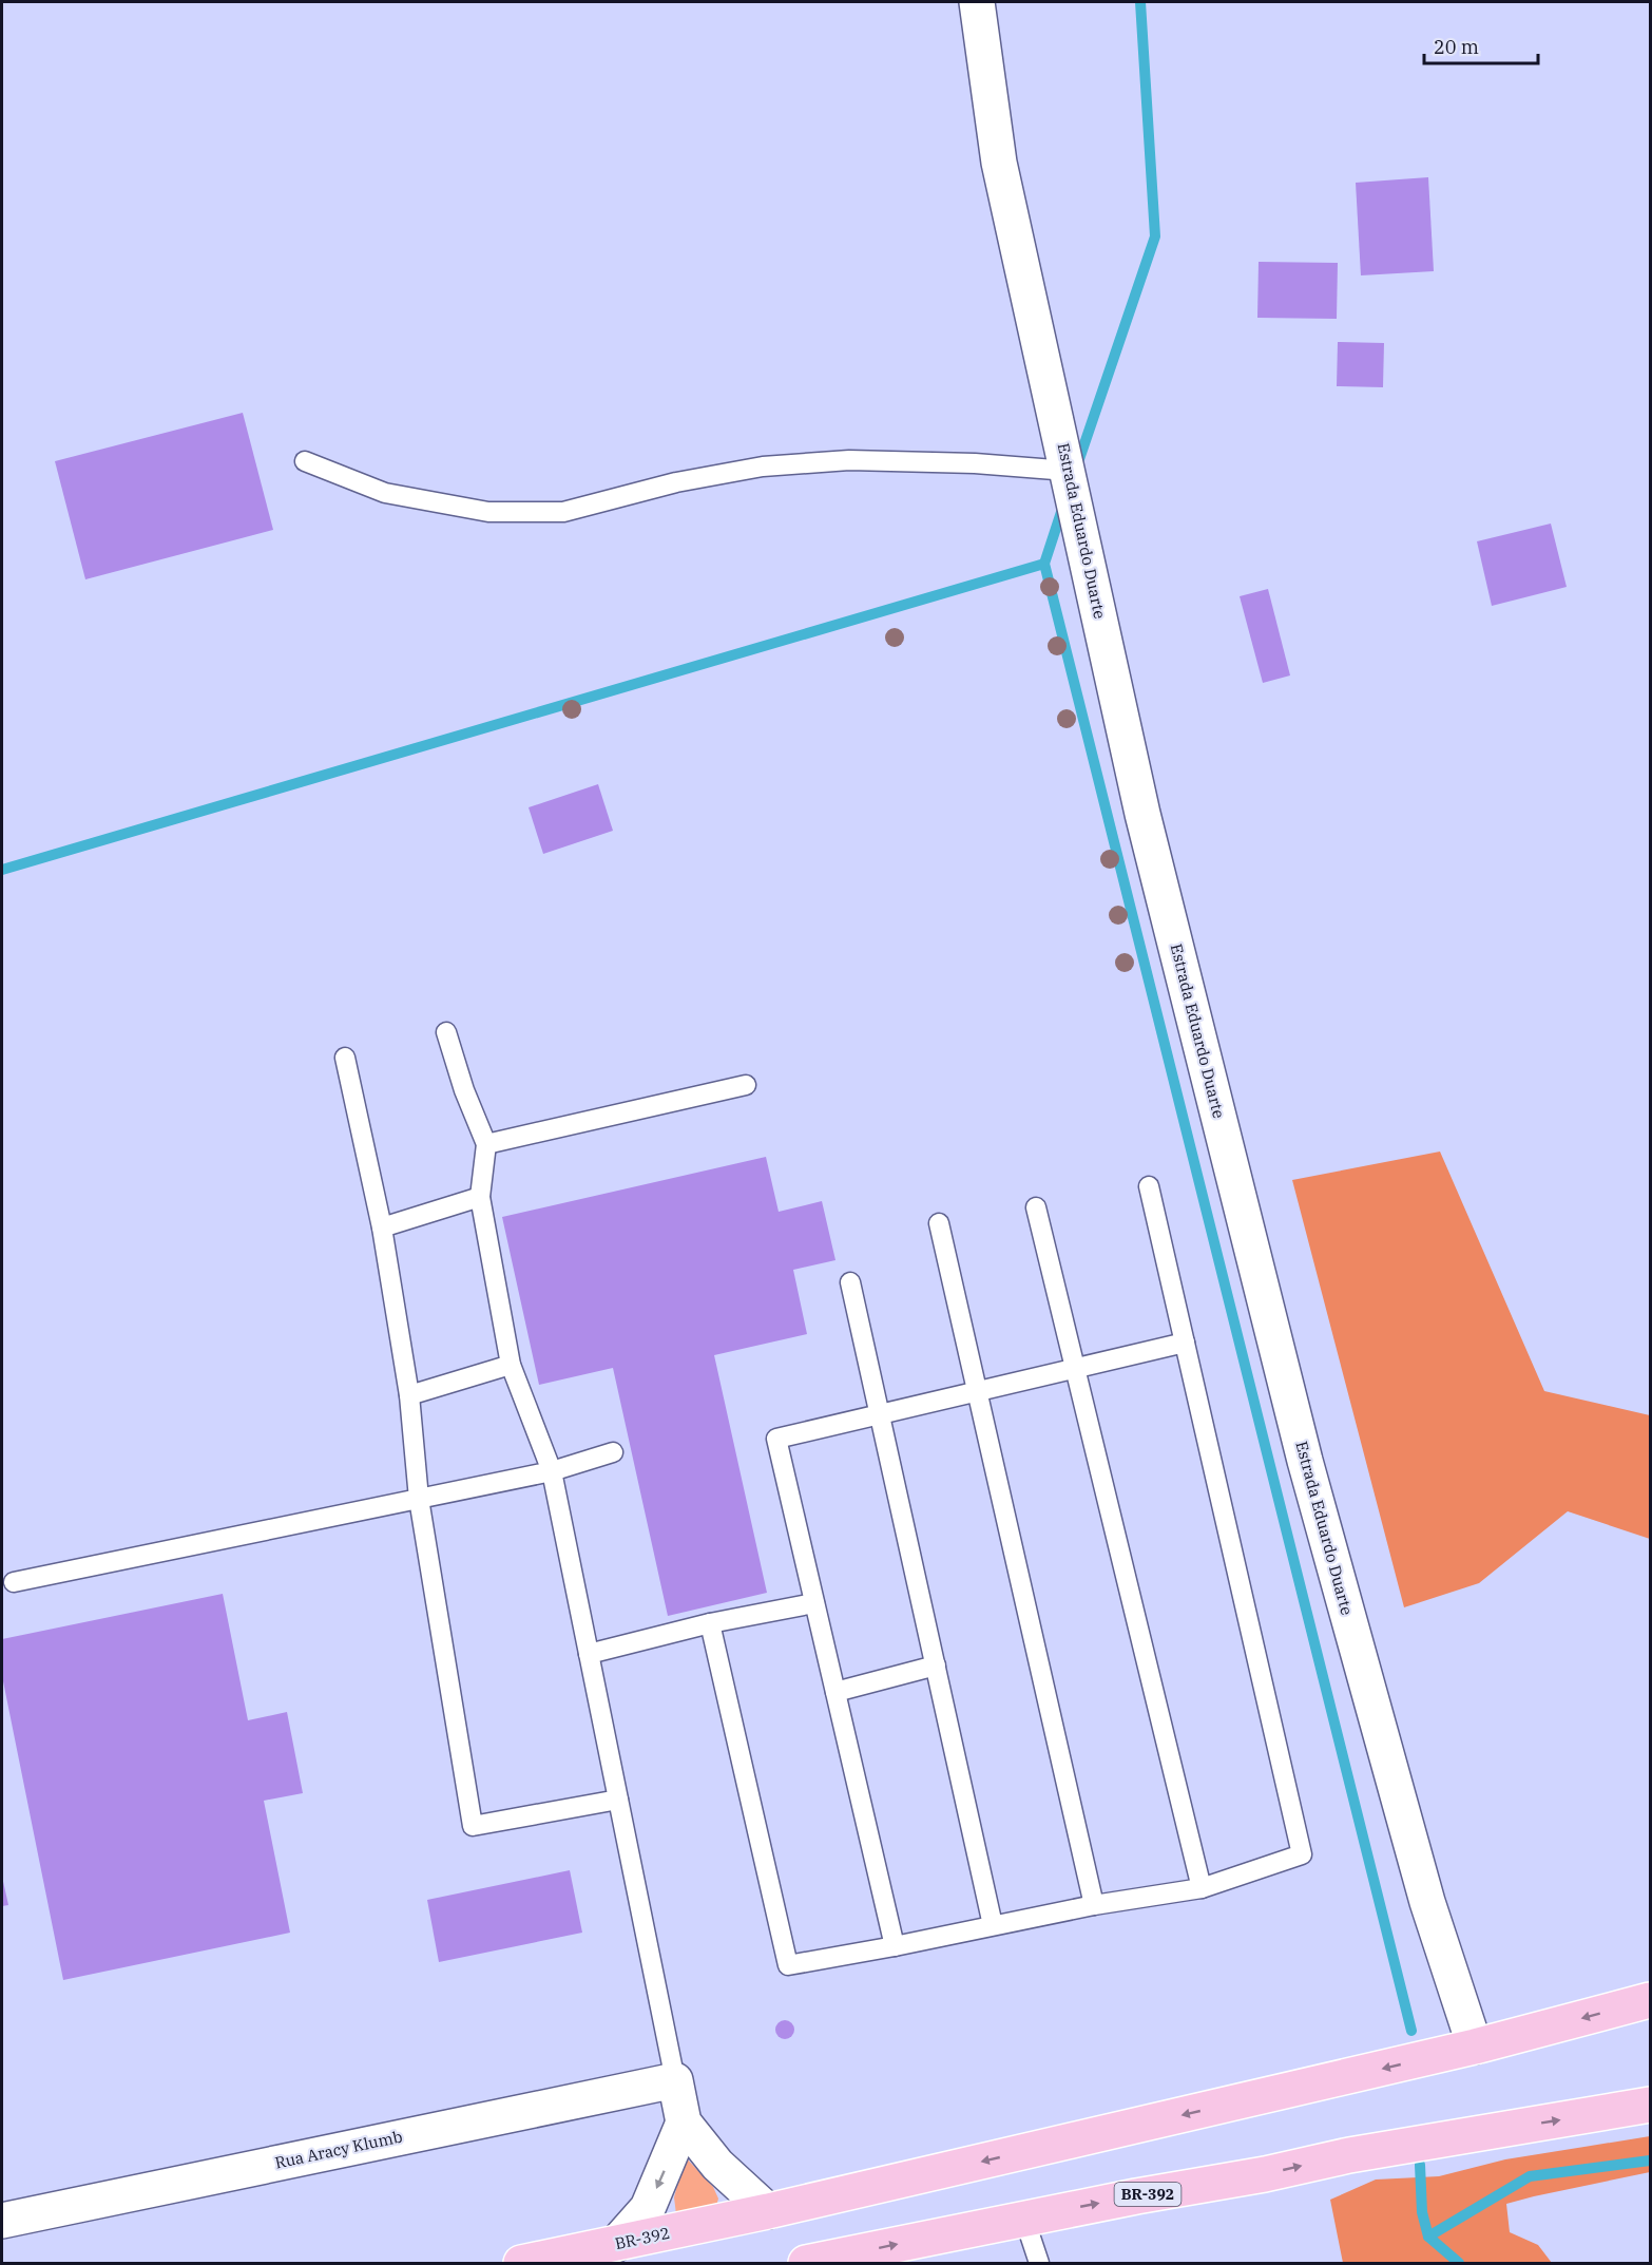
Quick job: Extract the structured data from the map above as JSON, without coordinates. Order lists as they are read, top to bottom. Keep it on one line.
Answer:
{"streets":{"highway":["BR-392"],"street":["Estrada Eduardo Duarte","Rua Aracy Klumb"]},"crossings":[["Estrada Eduardo Duarte","BR-392"]],"scale_bar":"20 m"}
